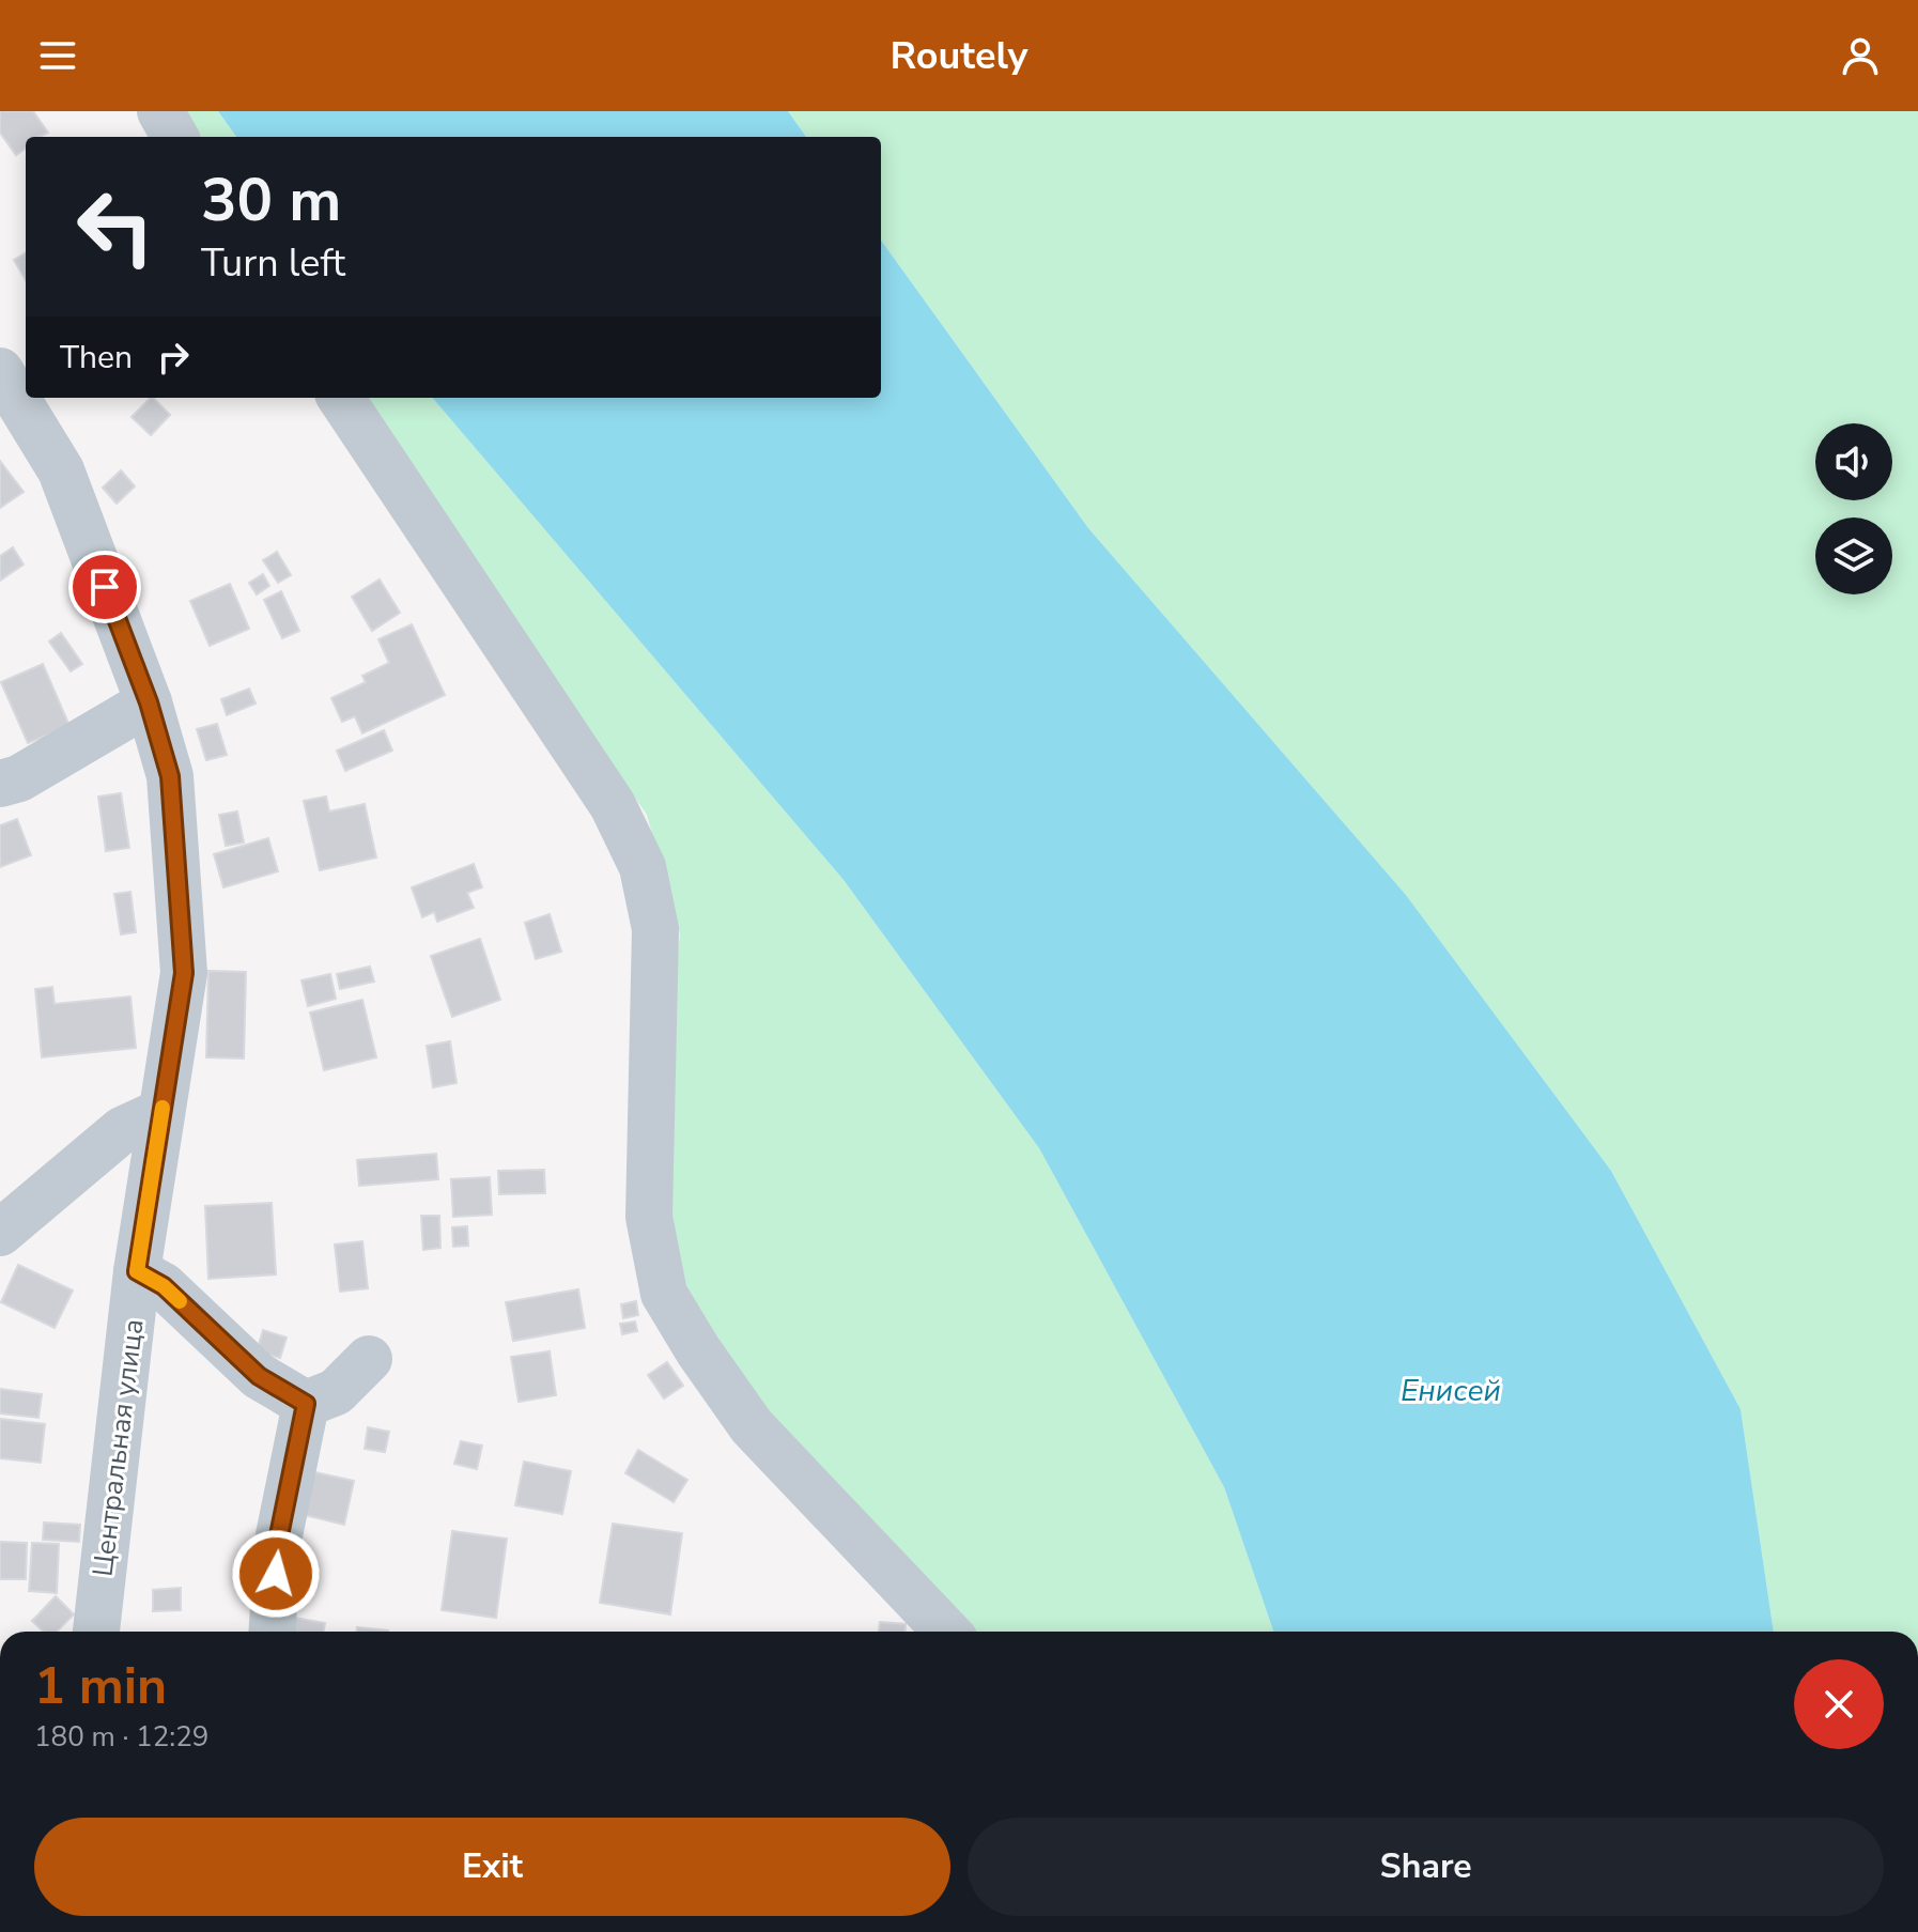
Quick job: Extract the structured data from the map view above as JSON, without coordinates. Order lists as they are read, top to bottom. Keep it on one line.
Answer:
{"streets":{"street":["Центральная улица"]},"water":["Енисей"],"page":{"header":"Routely","turn":["30 m","Turn left"],"then":"Then","heading":["1 min","180 m · 12:29"],"buttons":["Exit","Share"]}}
